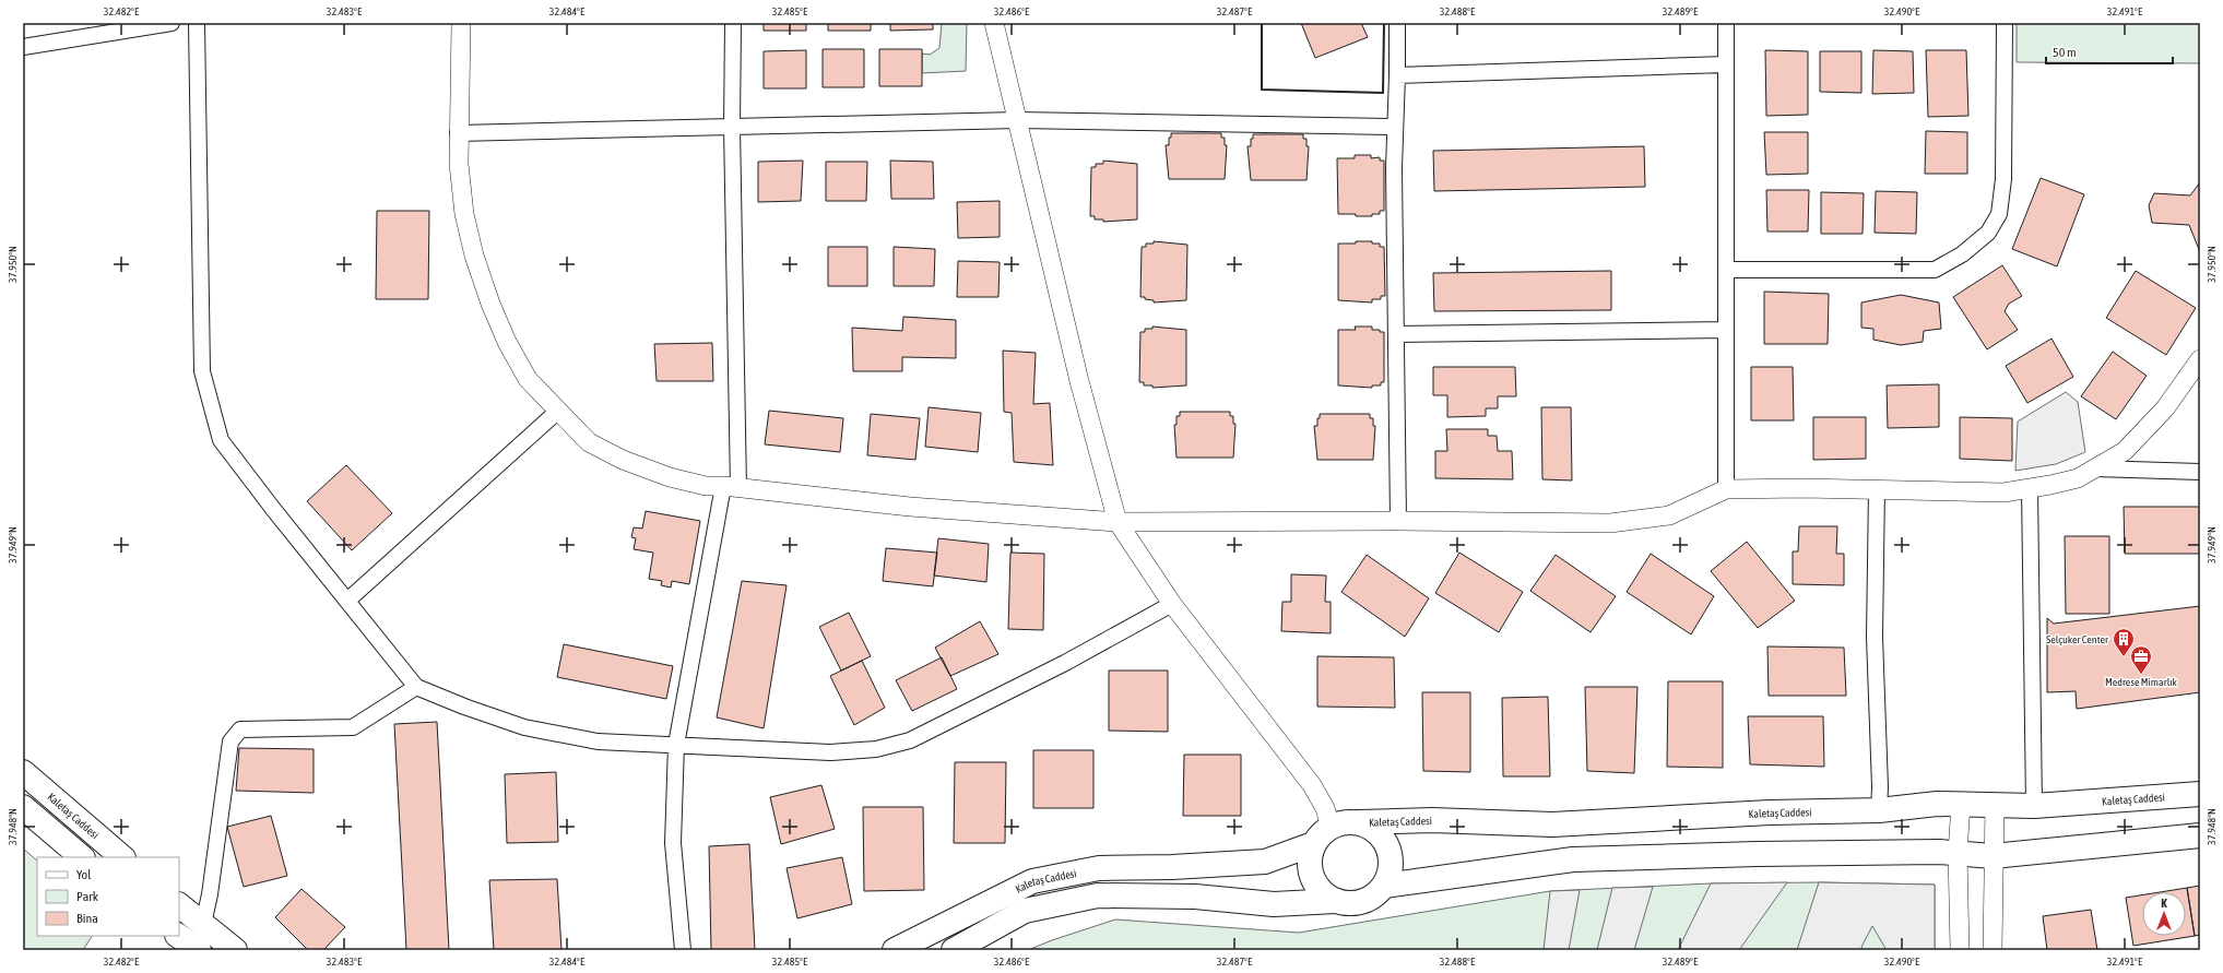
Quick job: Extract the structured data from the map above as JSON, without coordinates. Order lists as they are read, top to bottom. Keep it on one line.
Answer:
{"streets":{"main road":["Kaletaş Caddesi"]},"places":{"building":["Selçuker Center"],"office":["Medrese Mimarlık"]},"legend":["Yol","Park","Bina"],"scale_bar":"50 m","north":"top","coordinates":["32.482°E","32.483°E","32.484°E","32.485°E","32.486°E","32.487°E","32.488°E","32.489°E","32.490°E","32.491°E","37.950°N","37.949°N","37.948°N"]}
